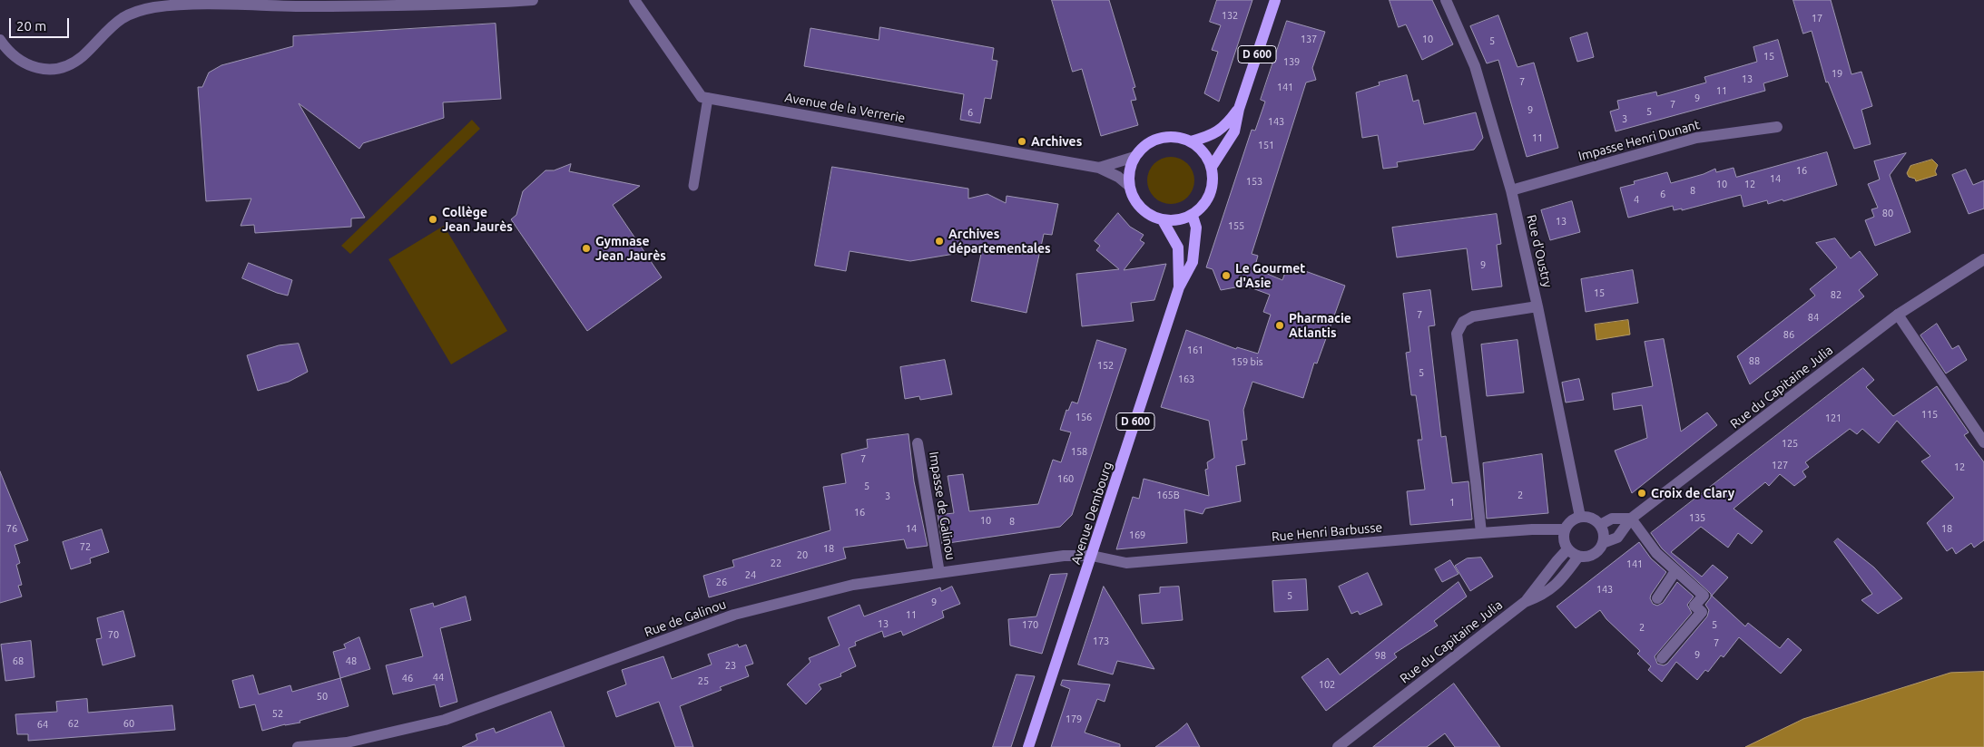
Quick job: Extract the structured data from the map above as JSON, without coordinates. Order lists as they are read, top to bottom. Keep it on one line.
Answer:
{"streets":{"main road":["D 600","Avenue Dembourg"],"street":["Avenue de la Verrerie","Impasse Henri Dunant","Rue d'Oustry","Rue du Capitaine Julia","Impasse de Galinou","Rue Henri Barbusse","Rue de Galinou"]},"crossings":[["D 600","Avenue de la Verrerie"],["D 600","Avenue Dembourg"],["Avenue de la Verrerie","Avenue Dembourg"],["Impasse Henri Dunant","Rue d'Oustry"],["Rue d'Oustry","Rue du Capitaine Julia"],["Rue d'Oustry","Rue Henri Barbusse"],["Rue du Capitaine Julia","Rue Henri Barbusse"],["Impasse de Galinou","Rue de Galinou"],["Avenue Dembourg","Rue Henri Barbusse"],["Avenue Dembourg","Rue de Galinou"],["Rue Henri Barbusse","Rue de Galinou"]],"places":["Archives","Collège Jean Jaurès","Archives départementales","Gymnase Jean Jaurès","Le Gourmet d'Asie","Pharmacie Atlantis","Croix de Clary"],"house_numbers":["132","17","137","10","5","15","139","19","13","7","141","11","9","7","9","5","6","3","143","11","151","16","14","153","10","12","8","6","4","80","13","155","9","15","82","7","84","86","161","88","159 bis","152","5","163","115","156","121","125","158","7","127","12","160","5","165B","2","3","1","16","135","10","8","76","14","18","169","72","18","20","22","141","24","26","143","5","9","11","13","170","5","2","70","173","7","9","98","68","48","23","44","46","25","102","50","52","179","62","60","64"],"scale_bar":"20 m"}
